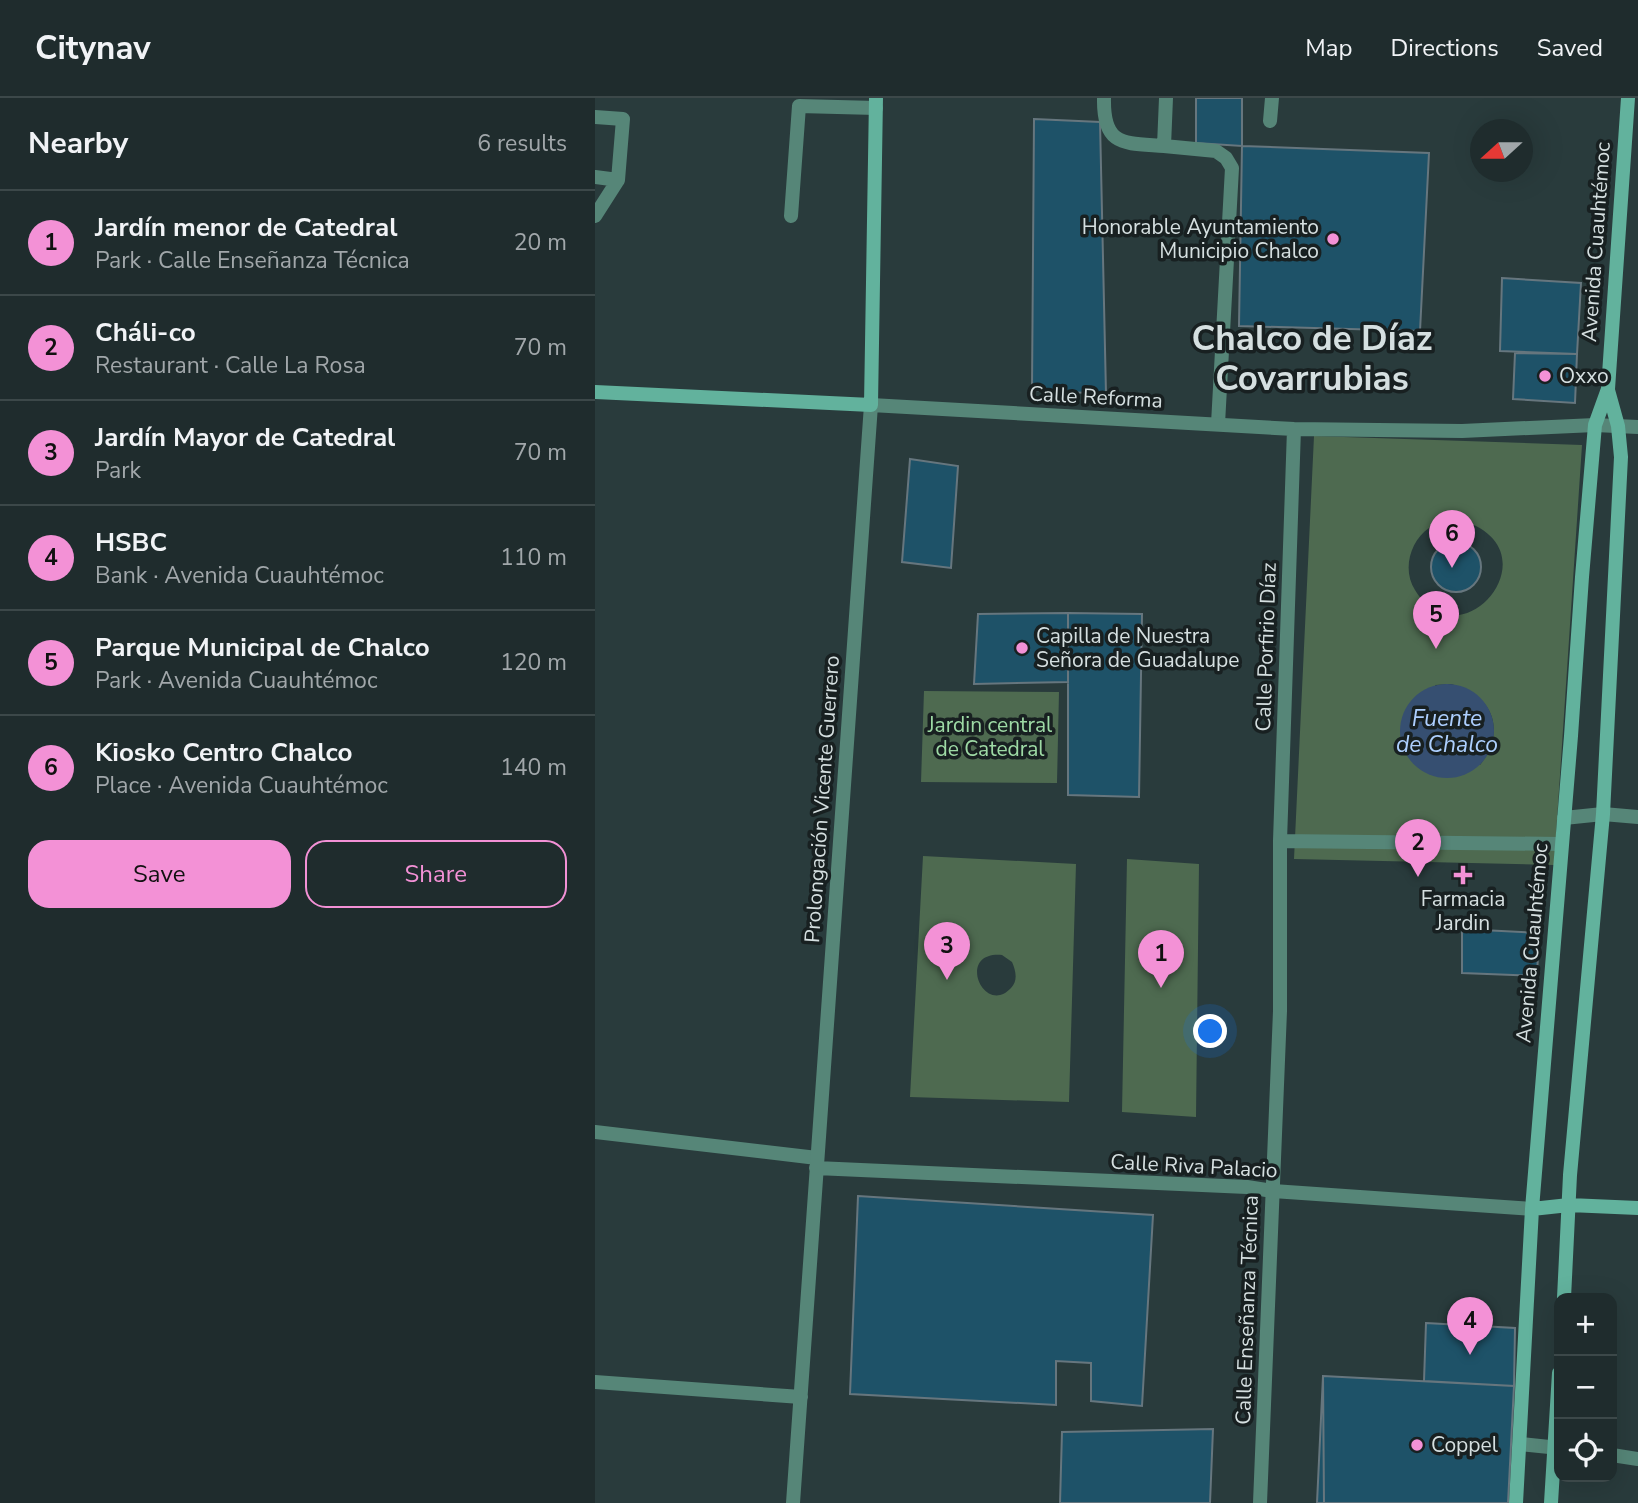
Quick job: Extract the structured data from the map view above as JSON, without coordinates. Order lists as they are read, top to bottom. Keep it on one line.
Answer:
{"streets":{"main road":["Avenida Cuauhtémoc","Calle Reforma","Prolongación Vicente Guerrero","Calle Riva Palacio"],"street":["Calle Porfirio Díaz","Calle Enseñanza Técnica"]},"crossings":[["Avenida Cuauhtémoc","Calle Reforma"],["Avenida Cuauhtémoc","Calle Riva Palacio"],["Calle Reforma","Calle Porfirio Díaz"],["Calle Reforma","Prolongación Vicente Guerrero"],["Calle Porfirio Díaz","Calle Enseñanza Técnica"],["Prolongación Vicente Guerrero","Calle Riva Palacio"],["Calle Riva Palacio","Calle Enseñanza Técnica"]],"districts":["Chalco de Díaz Covarrubias"],"water":["Fuente de Chalco"],"parks":["Jardin central de Catedral"],"places":{"other":["Honorable Ayuntamiento Municipio Chalco","Oxxo","Capilla de Nuestra Señora de Guadalupe","Coppel"],"health":["Farmacia Jardin"]},"north":"left","page":{"header":"Citynav","nav":["Map","Directions","Saved"],"heading":["Nearby","6 results"],"list":[{"mark":"1","name":"Jardín menor de Catedral","note":"Park · Calle Enseñanza Técnica","value":"20 m"},{"mark":"2","name":"Cháli-co","note":"Restaurant · Calle La Rosa","value":"70 m"},{"mark":"3","name":"Jardín Mayor de Catedral","note":"Park","value":"70 m"},{"mark":"4","name":"HSBC","note":"Bank · Avenida Cuauhtémoc","value":"110 m"},{"mark":"5","name":"Parque Municipal de Chalco","note":"Park · Avenida Cuauhtémoc","value":"120 m"},{"mark":"6","name":"Kiosko Centro Chalco","note":"Place · Avenida Cuauhtémoc","value":"140 m"}],"pins":["6","5","2","3","1","4"],"buttons":["Save","Share"],"map_buttons":["+","−"]}}
